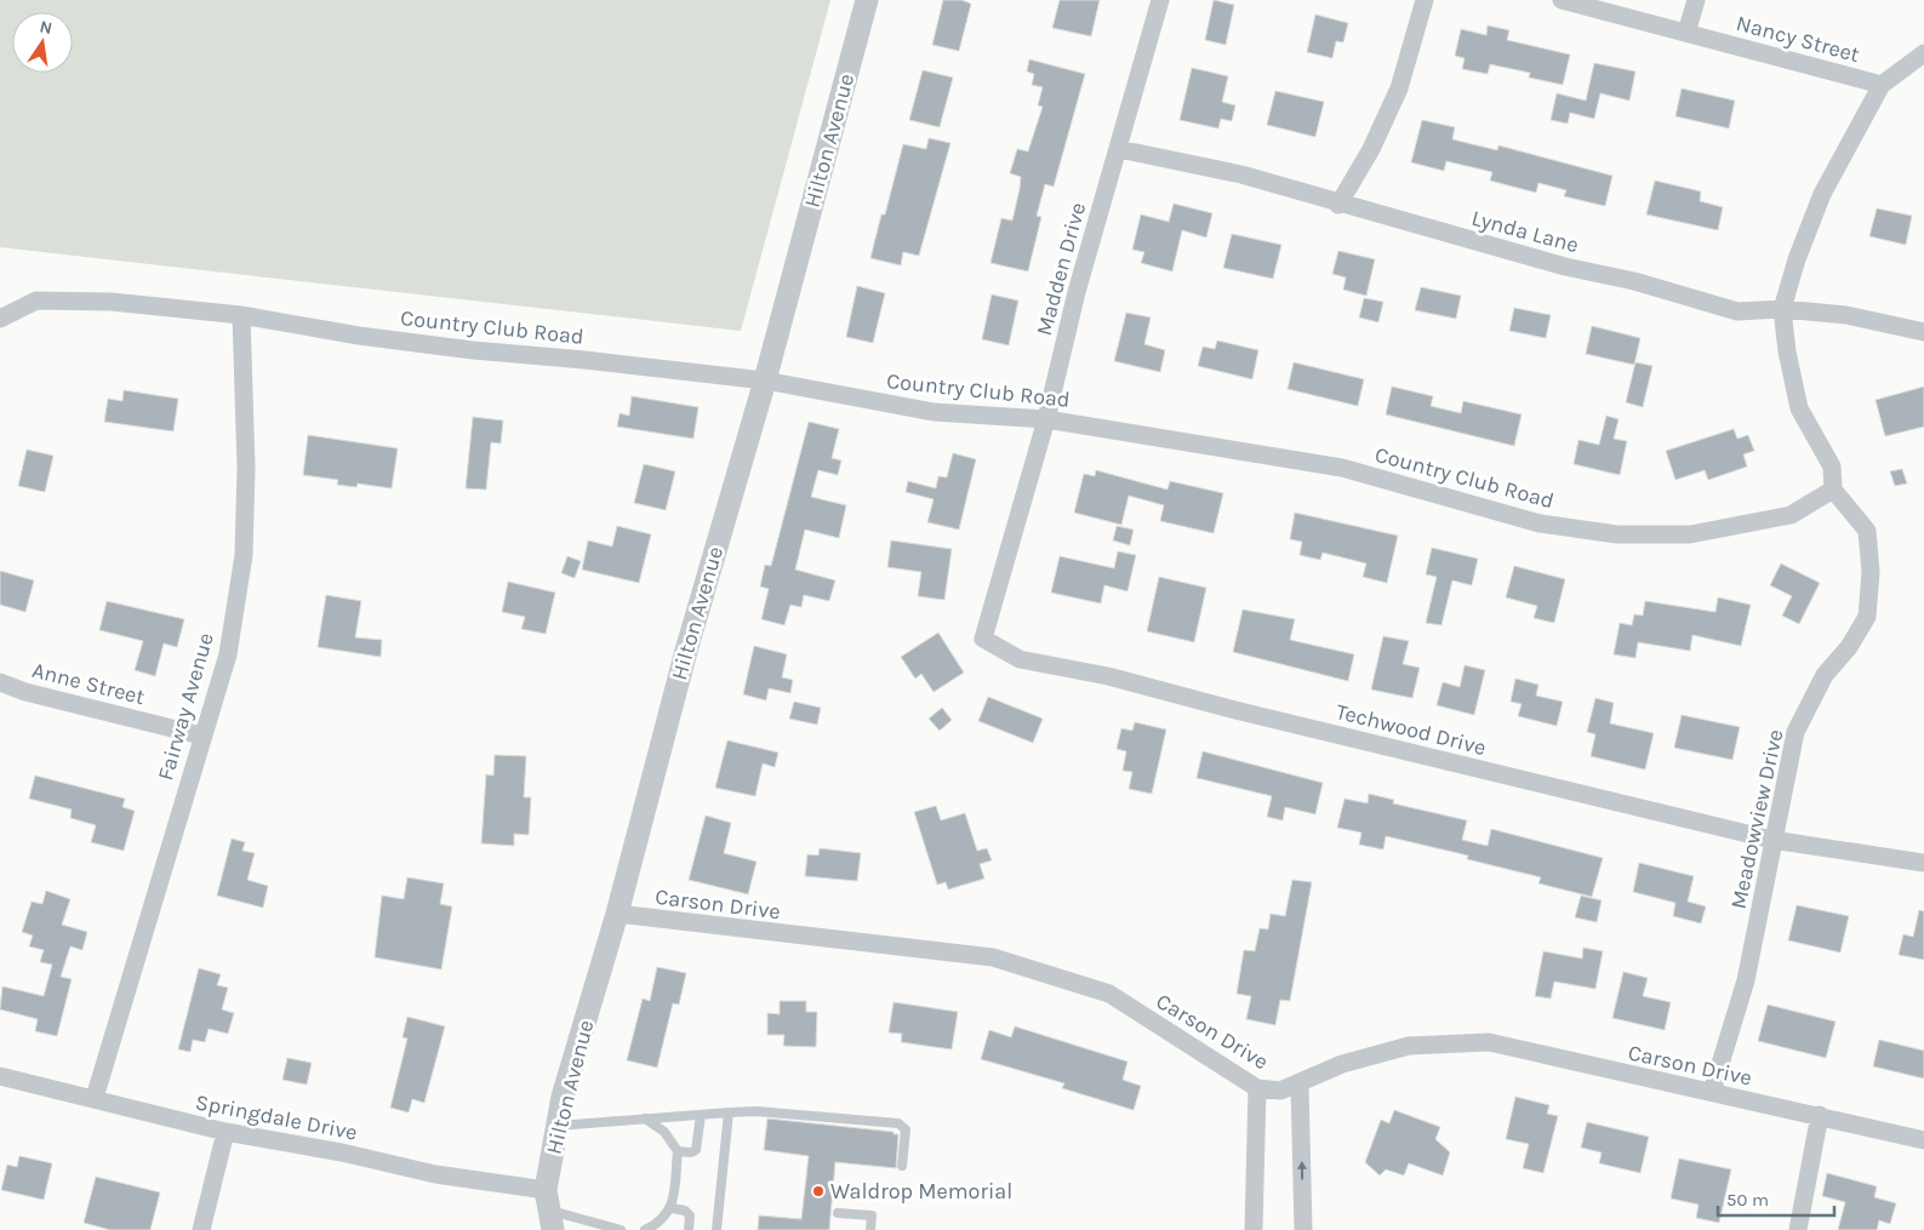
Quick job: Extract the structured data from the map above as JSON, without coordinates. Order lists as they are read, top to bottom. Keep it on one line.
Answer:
{"streets":{"street":["Nancy Street","Hilton Avenue","Lynda Lane","Madden Drive","Country Club Road","Anne Street","Fairway Avenue","Techwood Drive","Meadowview Drive","Carson Drive","Springdale Drive"]},"crossings":[["Hilton Avenue","Country Club Road"],["Hilton Avenue","Carson Drive"],["Hilton Avenue","Springdale Drive"],["Lynda Lane","Madden Drive"],["Madden Drive","Country Club Road"],["Madden Drive","Techwood Drive"],["Country Club Road","Fairway Avenue"],["Country Club Road","Meadowview Drive"],["Anne Street","Fairway Avenue"],["Fairway Avenue","Springdale Drive"],["Techwood Drive","Meadowview Drive"],["Meadowview Drive","Carson Drive"]],"places":["Waldrop Memorial"],"scale_bar":"50 m","north":"top"}
